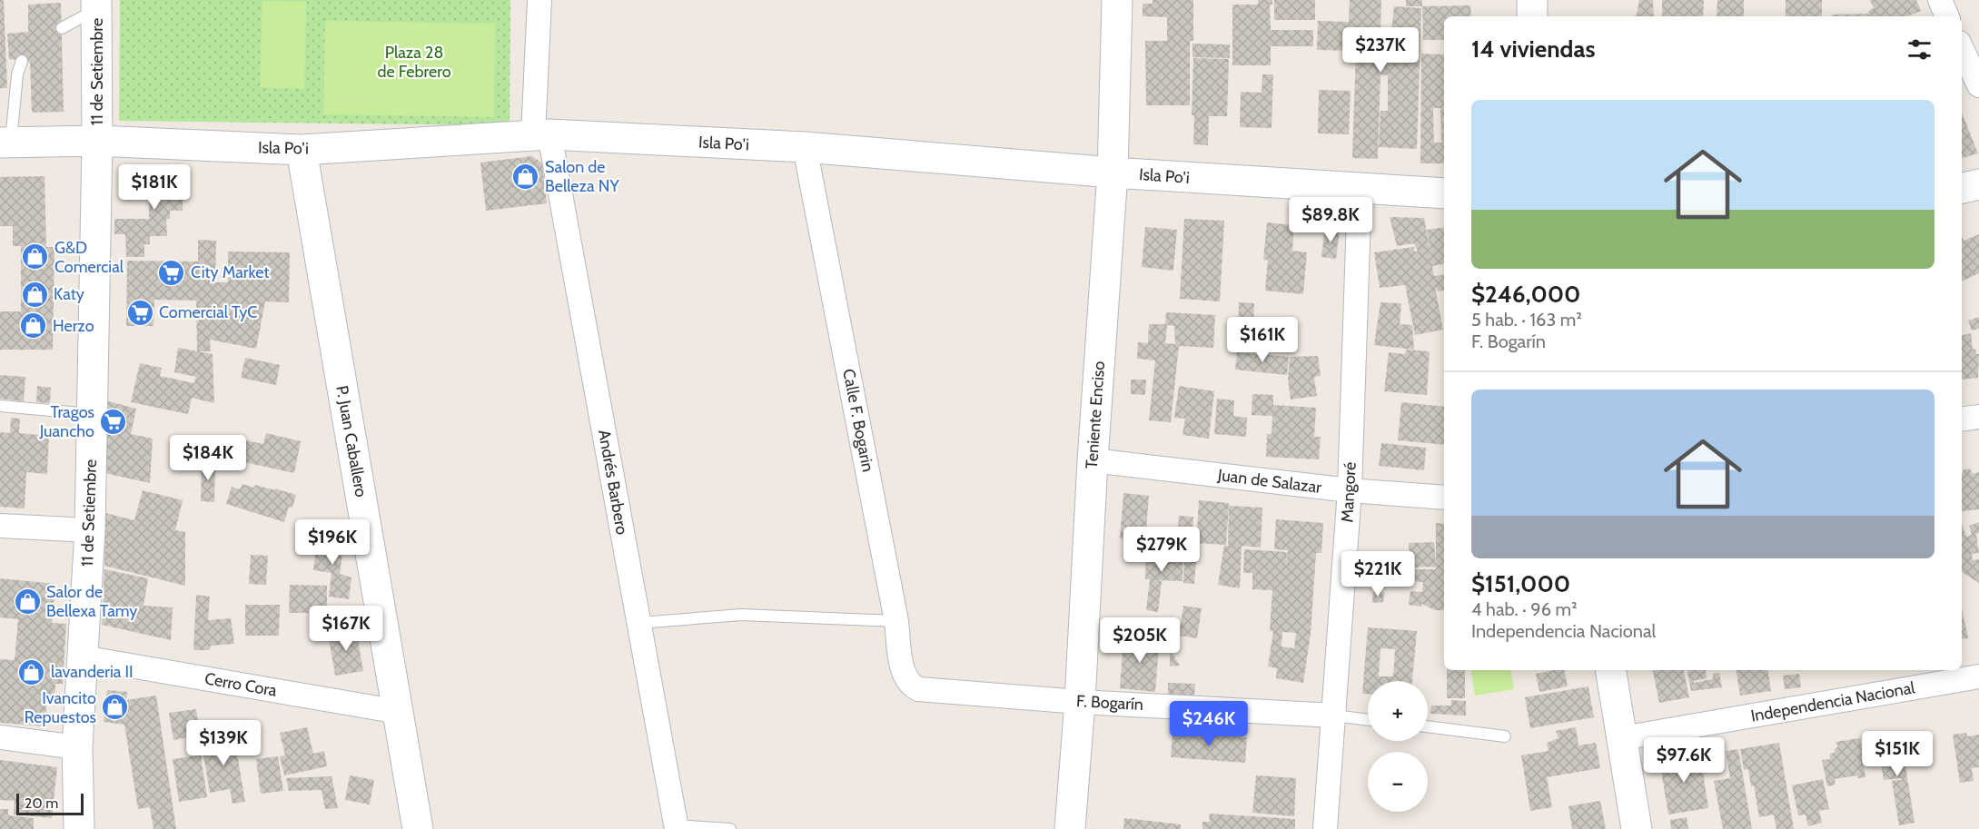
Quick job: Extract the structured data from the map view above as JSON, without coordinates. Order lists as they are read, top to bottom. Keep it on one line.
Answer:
{"streets":{"street":["11 de Setiembre","Isla Po'i","Teniente Enciso","Calle F. Bogarin","P. Juan Caballero","Juan de Salazar","Andrés Barbero","Mangoré","Cerro Cora","Independencia Nacional","F. Bogarín"]},"crossings":[["11 de Setiembre","Isla Po'i"],["11 de Setiembre","Cerro Cora"],["Isla Po'i","Teniente Enciso"],["Isla Po'i","Calle F. Bogarin"],["Isla Po'i","P. Juan Caballero"],["Isla Po'i","Andrés Barbero"],["Isla Po'i","Mangoré"],["Teniente Enciso","Juan de Salazar"],["Teniente Enciso","F. Bogarín"],["Calle F. Bogarin","F. Bogarín"],["P. Juan Caballero","Cerro Cora"],["Juan de Salazar","Mangoré"],["Mangoré","F. Bogarín"]],"parks":["Plaza 28 de Febrero"],"places":{"shop":["Salon de Belleza NY","G&D Comercial","Katy","Herzo","Salor de Bellexa Tamy","lavanderia II","Ivancito Repuestos"],"supermarket":["City Market","Comercial TyC","Tragos Juancho"]},"scale_bar":"20 m","page":{"heading":"14 viviendas","price":["$237K","$181K","$89.8K","$161K","$184K","$196K","$279K","$221K","$167K","$205K","$246K","$139K","$151K","$97.6K"],"list":[{"name":"$246,000","note":"5 hab. · 163 m² · F. Bogarín"},{"name":"$151,000","note":"4 hab. · 96 m² · Independencia Nacional"}],"map_buttons":["+","−"],"scale":"20 m"}}
